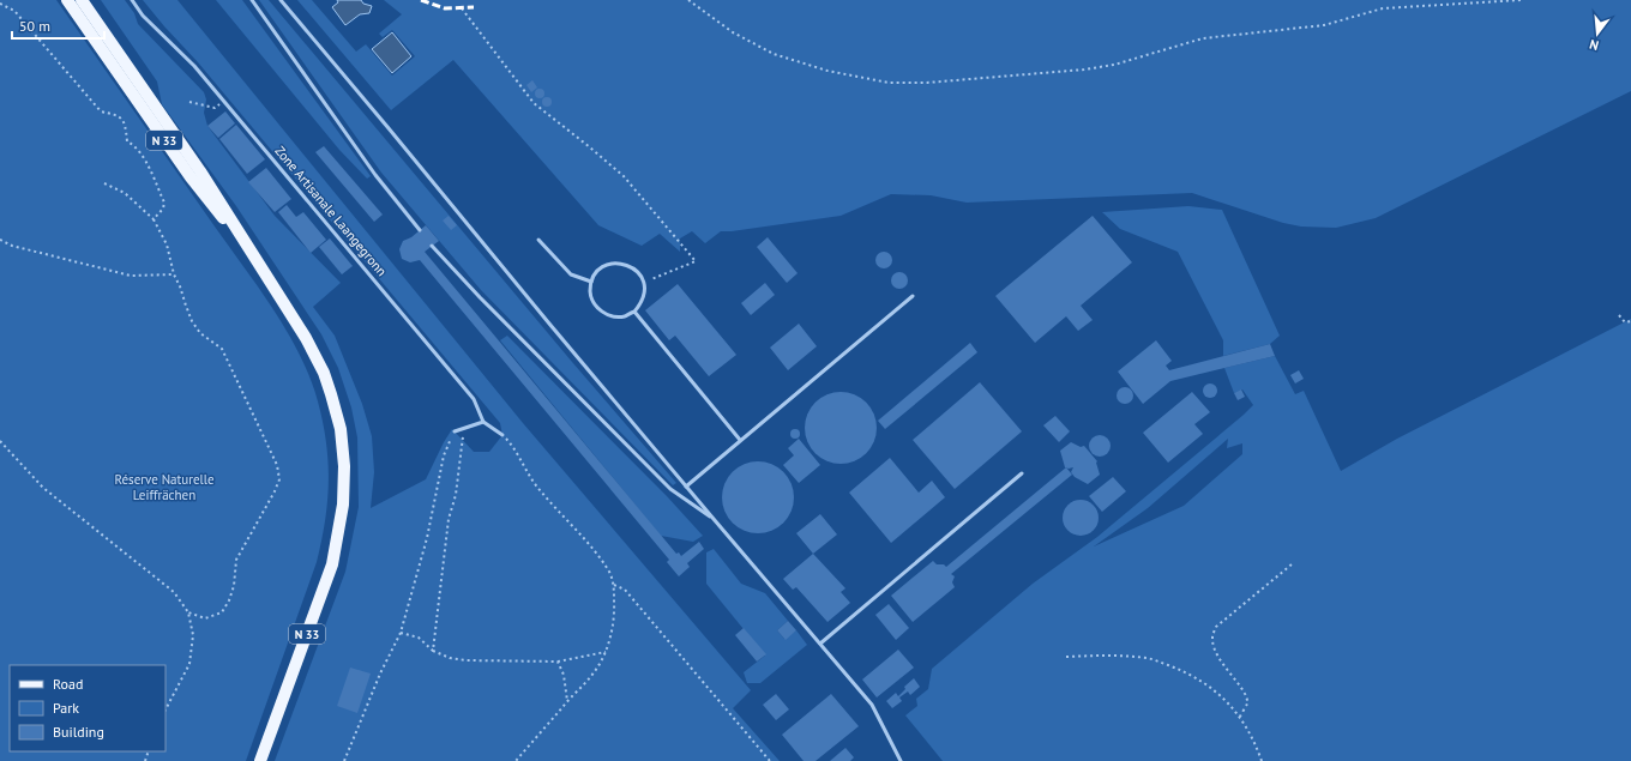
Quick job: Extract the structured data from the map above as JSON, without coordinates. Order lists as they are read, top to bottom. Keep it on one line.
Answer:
{"streets":{"main road":["N 33"],"lane":["Zone Artisanale Laangegronn"]},"parks":["Réserve Naturelle Leiffrächen"],"legend":["Road","Park","Building"],"scale_bar":"50 m","north":"bottom"}
